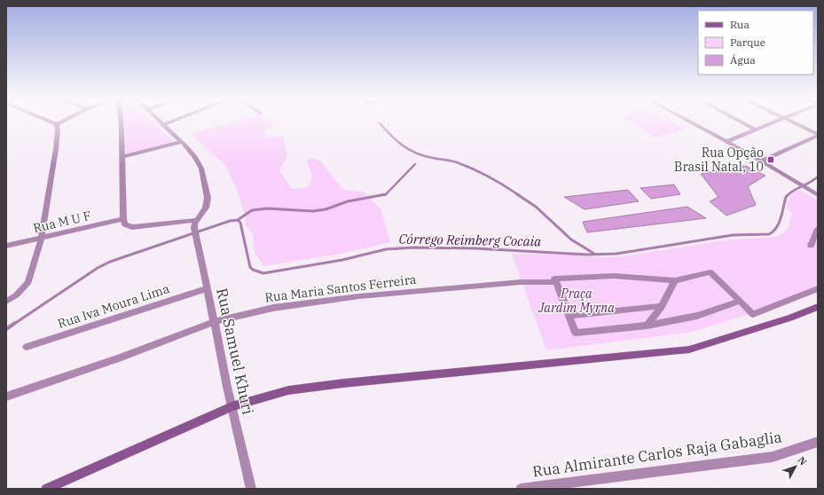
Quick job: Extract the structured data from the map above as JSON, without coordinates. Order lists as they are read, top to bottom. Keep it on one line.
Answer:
{"streets":{"street":["Rua M U F","Rua Maria Santos Ferreira","Rua Iva Moura Lima","Rua Samuel Khuri","Rua Almirante Carlos Raja Gabaglia"]},"crossings":[["Rua M U F","Rua Samuel Khuri"],["Rua Maria Santos Ferreira","Rua Samuel Khuri"],["Rua Iva Moura Lima","Rua Samuel Khuri"]],"water":["Córrego Reimberg Cocaia"],"parks":["Praça Jardim Myrna"],"places":{"transit":["Rua Opção Brasil Natal, 10"]},"legend":["Rua","Parque","Água"],"north":"top right"}
